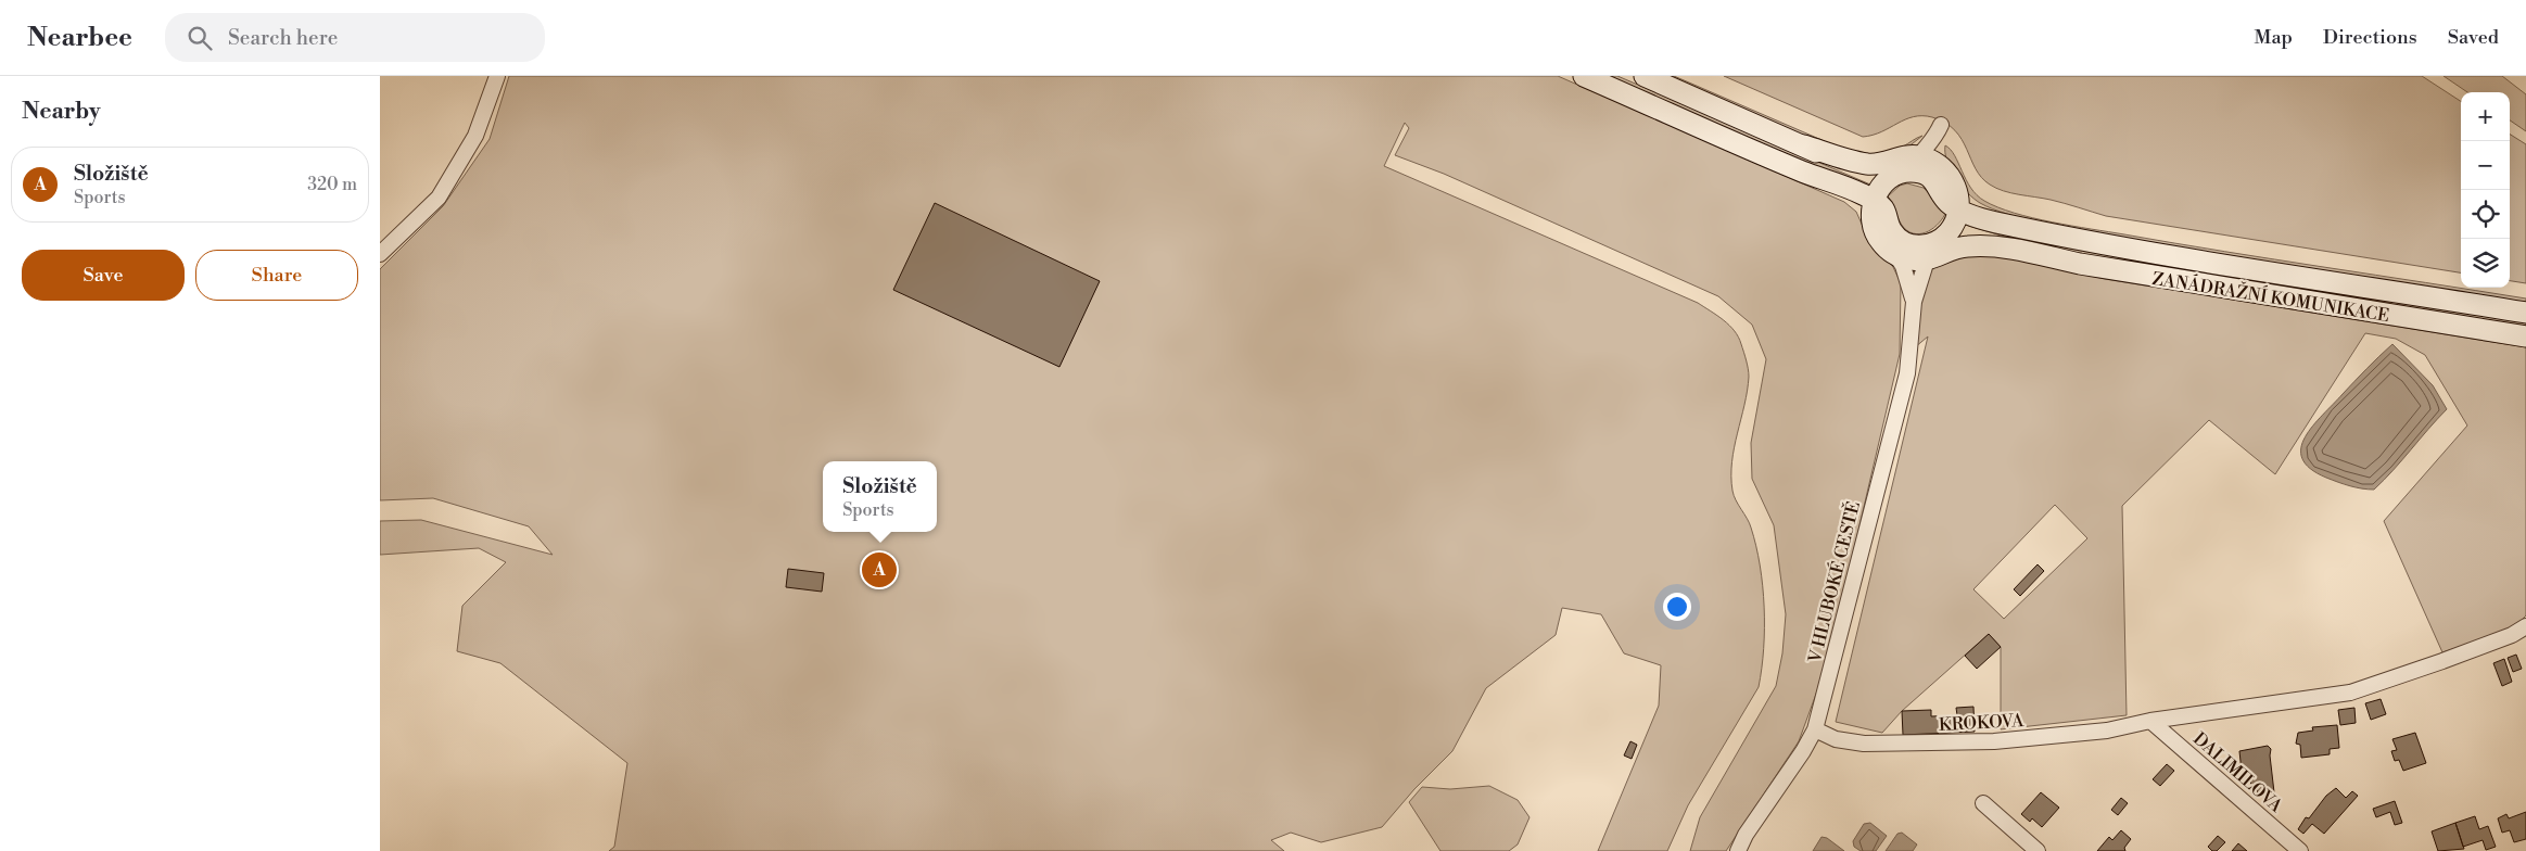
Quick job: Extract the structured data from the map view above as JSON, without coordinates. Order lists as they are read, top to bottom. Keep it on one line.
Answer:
{"streets":{"main road":["ZANÁDRAŽNÍ KOMUNIKACE"],"street":["V HLUBOKÉ CESTĚ","KROKOVA","DALIMILOVA"]},"crossings":[["ZANÁDRAŽNÍ KOMUNIKACE","V HLUBOKÉ CESTĚ"],["V HLUBOKÉ CESTĚ","KROKOVA"],["KROKOVA","DALIMILOVA"]],"page":{"header":"Nearbee","search":"Search here","nav":["Map","Directions","Saved"],"heading":"Nearby","map_buttons":["+","−"],"list":[{"mark":"A","name":"Složiště","note":"Sports","value":"320 m"}],"buttons":["Save","Share"],"popup":["Složiště","Sports"],"pins":"A"}}
